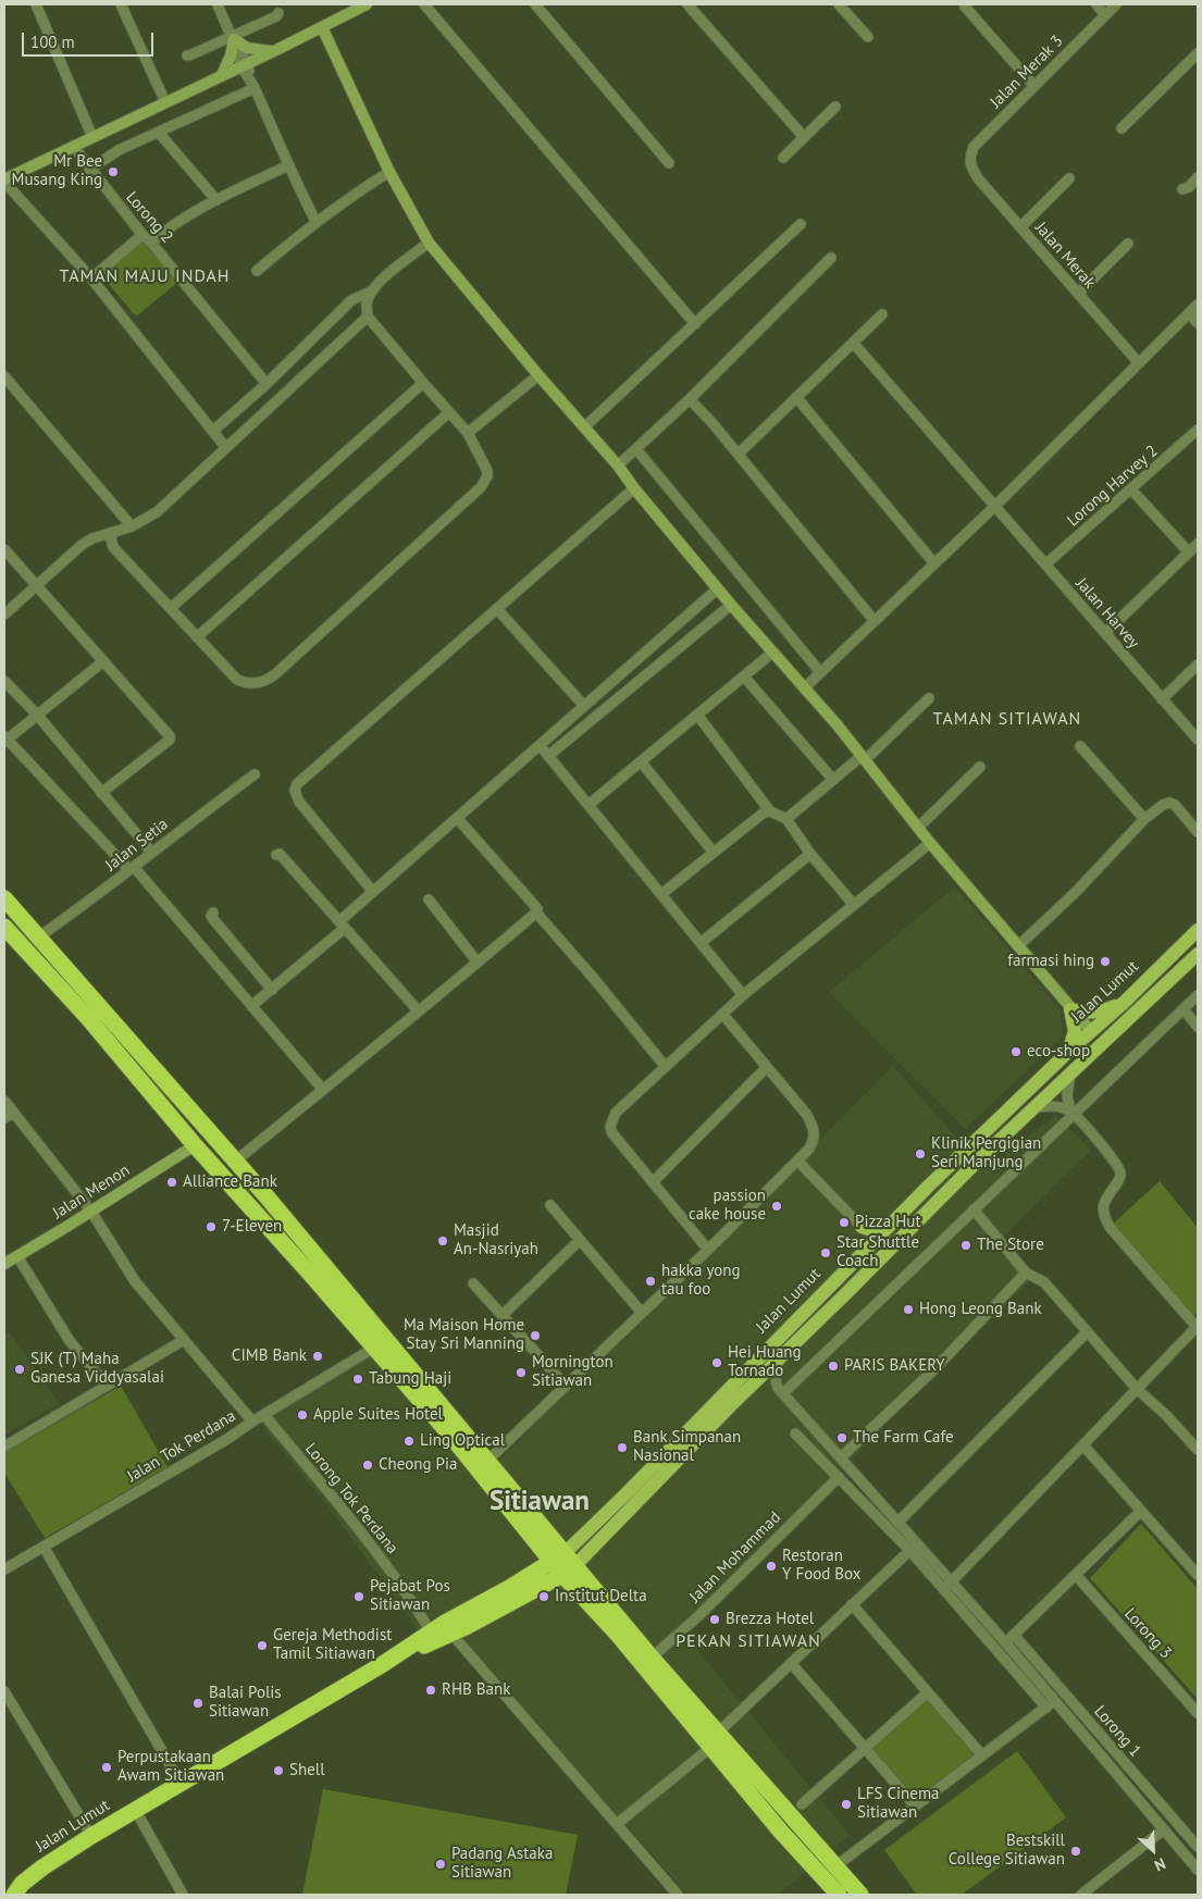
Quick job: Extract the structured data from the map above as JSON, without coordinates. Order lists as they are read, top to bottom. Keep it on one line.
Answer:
{"streets":{"highway":["Jalan Lumut"],"street":["Jalan Merak 3","Lorong 2","Jalan Merak","Lorong Harvey 2","Jalan Harvey","Jalan Setia","Jalan Menon","Jalan Tok Perdana","Lorong Tok Perdana","Jalan Mohammad","Lorong 3","Lorong 1"]},"crossings":[["Jalan Merak 3","Jalan Merak"],["Lorong Harvey 2","Jalan Harvey"],["Jalan Lumut","Lorong Tok Perdana"],["Jalan Tok Perdana","Lorong Tok Perdana"]],"districts":["TAMAN MAJU INDAH","TAMAN SITIAWAN","Sitiawan","PEKAN SITIAWAN"],"places":["Mr Bee Musang King","farmasi hing","eco-shop","Klinik Pergigian Seri Manjung","Alliance Bank","passion cake house","Pizza Hut","7-Eleven","Masjid An-Nasriyah","The Store","Star Shuttle Coach","hakka yong tau foo","Hong Leong Bank","Ma Maison Home Stay Sri Manning","CIMB Bank","Hei Huang Tornado","PARIS BAKERY","SJK (T) Maha Ganesa Viddyasalai","Mornington Sitiawan","Tabung Haji","Apple Suites Hotel","The Farm Cafe","Ling Optical","Bank Simpanan Nasional","Cheong Pia","Restoran Y Food Box","Pejabat Pos Sitiawan","Institut Delta","Brezza Hotel","Gereja Methodist Tamil Sitiawan","RHB Bank","Balai Polis Sitiawan","Perpustakaan Awam Sitiawan","Shell","LFS Cinema Sitiawan","Bestskill College Sitiawan","Padang Astaka Sitiawan"],"scale_bar":"100 m","north":"bottom right"}
